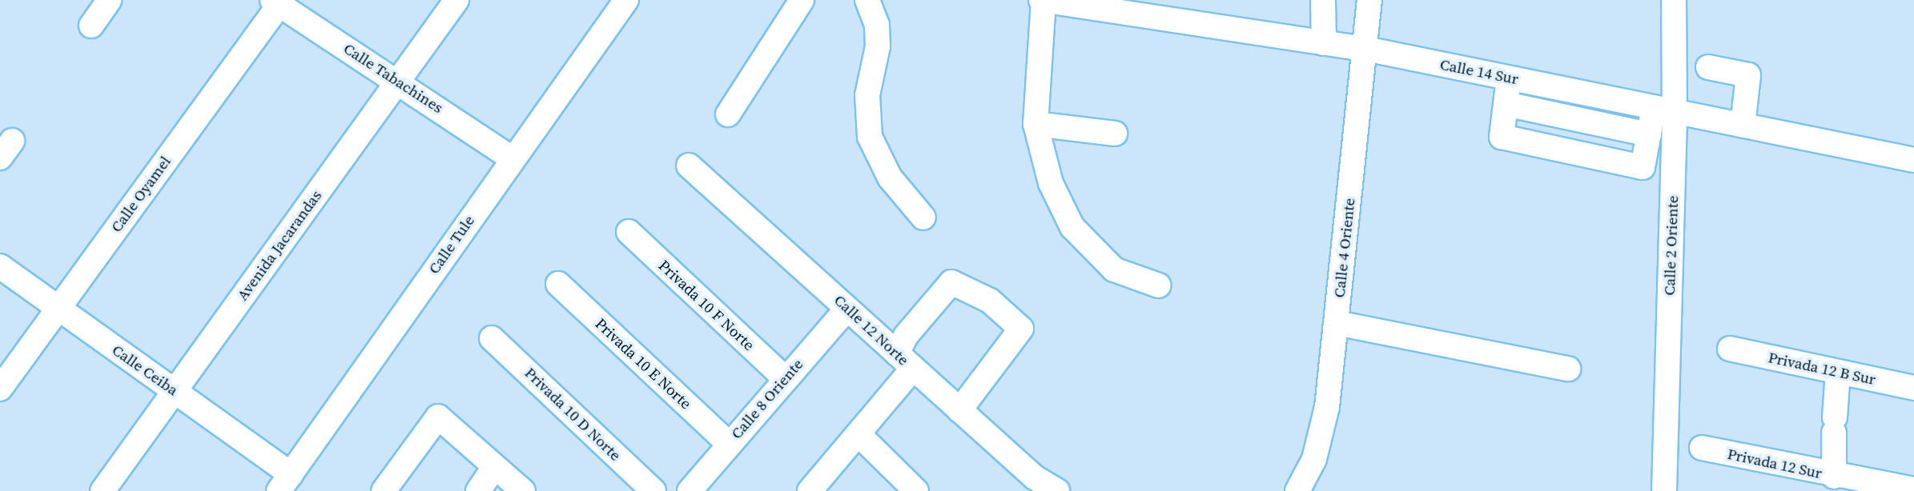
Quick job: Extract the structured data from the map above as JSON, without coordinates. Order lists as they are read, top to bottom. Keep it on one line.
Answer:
{"streets":{"street":["Calle 14 Sur","Calle Tabachines","Calle Oyamel","Calle Tule","Avenida Jacarandas","Calle 2 Oriente","Calle 4 Oriente","Privada 10 F Norte","Calle 12 Norte","Privada 10 E Norte","Privada 12 B Sur","Calle Ceiba","Calle 8 Oriente","Privada 10 D Norte","Privada 12 Sur"]},"crossings":[["Calle 14 Sur","Calle 2 Oriente"],["Calle 14 Sur","Calle 4 Oriente"],["Calle Tabachines","Calle Oyamel"],["Calle Tabachines","Calle Tule"],["Calle Tabachines","Avenida Jacarandas"],["Calle Oyamel","Calle Ceiba"],["Calle Tule","Calle Ceiba"],["Avenida Jacarandas","Calle Ceiba"],["Privada 10 F Norte","Calle 8 Oriente"],["Calle 12 Norte","Calle 8 Oriente"],["Privada 10 E Norte","Calle 8 Oriente"]]}
